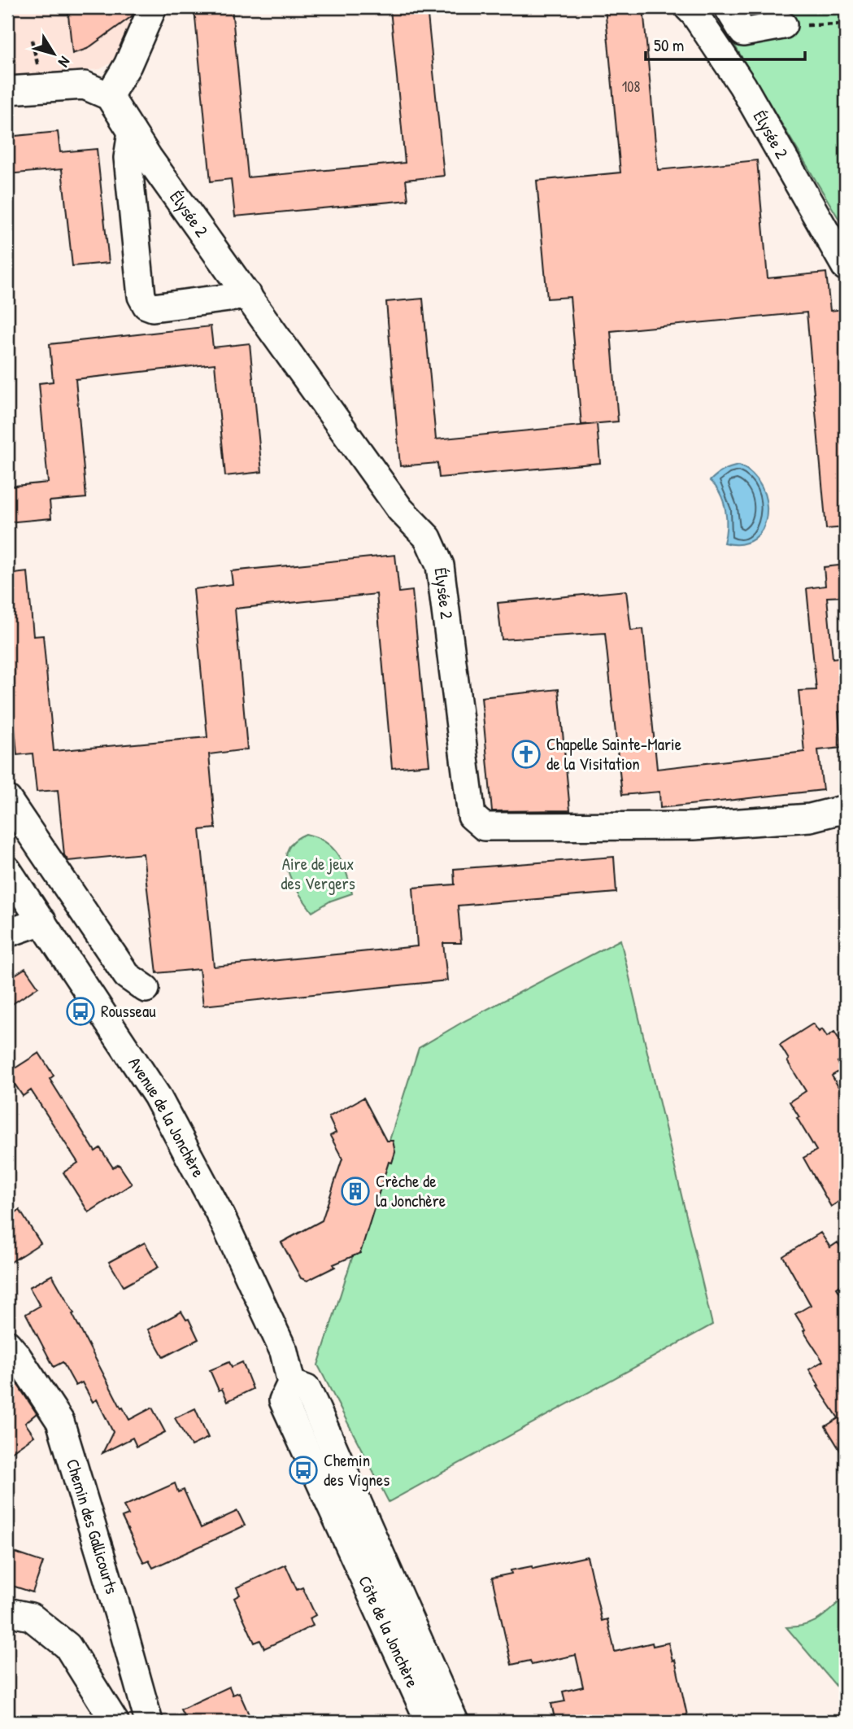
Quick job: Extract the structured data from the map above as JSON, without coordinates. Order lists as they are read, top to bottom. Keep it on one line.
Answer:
{"streets":{"street":["Élysée 2","Avenue de la Jonchère","Chemin des Gallicourts","Côte de la Jonchère"]},"crossings":[["Avenue de la Jonchère","Côte de la Jonchère"]],"parks":["Aire de jeux des Vergers"],"places":{"church":["Chapelle Sainte-Marie de la Visitation"],"bus stop":["Rousseau","Chemin des Vignes"],"building":["Crèche de la Jonchère"]},"house_numbers":["108"],"scale_bar":"50 m","north":"bottom right"}
